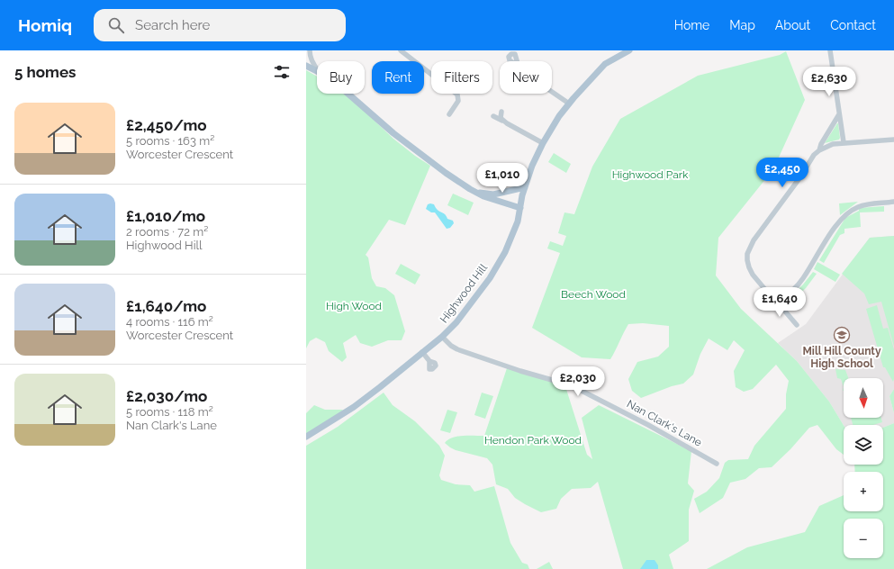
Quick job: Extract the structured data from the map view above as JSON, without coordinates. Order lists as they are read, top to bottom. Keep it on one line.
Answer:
{"streets":{"main road":["Highwood Hill"],"street":["Nan Clark's Lane"]},"crossings":[["Highwood Hill","Nan Clark's Lane"]],"parks":["Highwood Park","Beech Wood","High Wood","Hendon Park Wood"],"places":{"school or university":["Mill Hill County High School"]},"north":"bottom","page":{"header":"Homiq","search":"Search here","nav":["Home","Map","About","Contact"],"heading":"5 homes","chip":["Buy","Rent","Filters","New"],"price":["£2,630","£2,450","£1,010","£1,640","£2,030"],"list":[{"name":"£2,450/mo","note":"5 rooms · 163 m² · Worcester Crescent"},{"name":"£1,010/mo","note":"2 rooms · 72 m² · Highwood Hill"},{"name":"£1,640/mo","note":"4 rooms · 116 m² · Worcester Crescent"},{"name":"£2,030/mo","note":"5 rooms · 118 m² · Nan Clark's Lane"}],"map_buttons":["+","−"]}}
